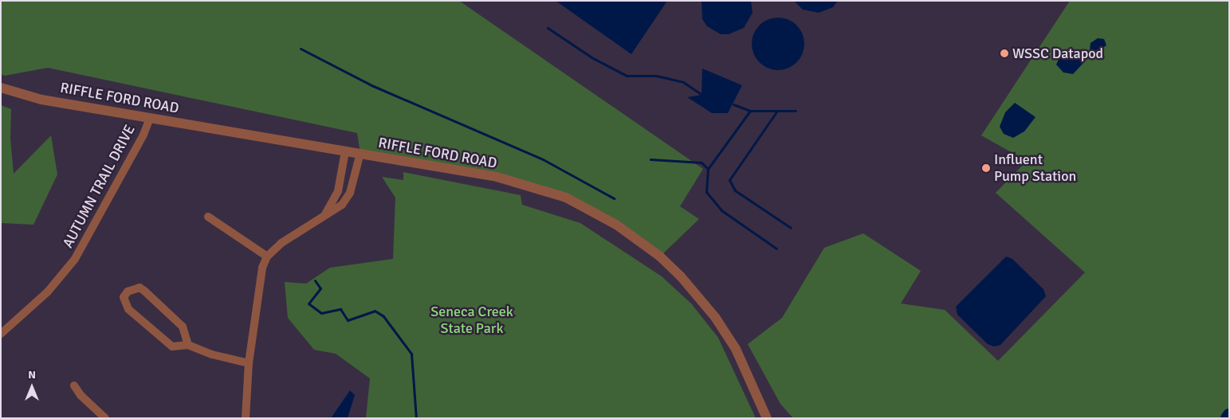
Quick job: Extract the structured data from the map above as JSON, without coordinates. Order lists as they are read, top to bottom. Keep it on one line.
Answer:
{"streets":{"street":["RIFFLE FORD ROAD","AUTUMN TRAIL DRIVE"]},"crossings":[["RIFFLE FORD ROAD","AUTUMN TRAIL DRIVE"]],"parks":["Seneca Creek State Park"],"places":["WSSC Datapod","Influent Pump Station"],"north":"top"}
